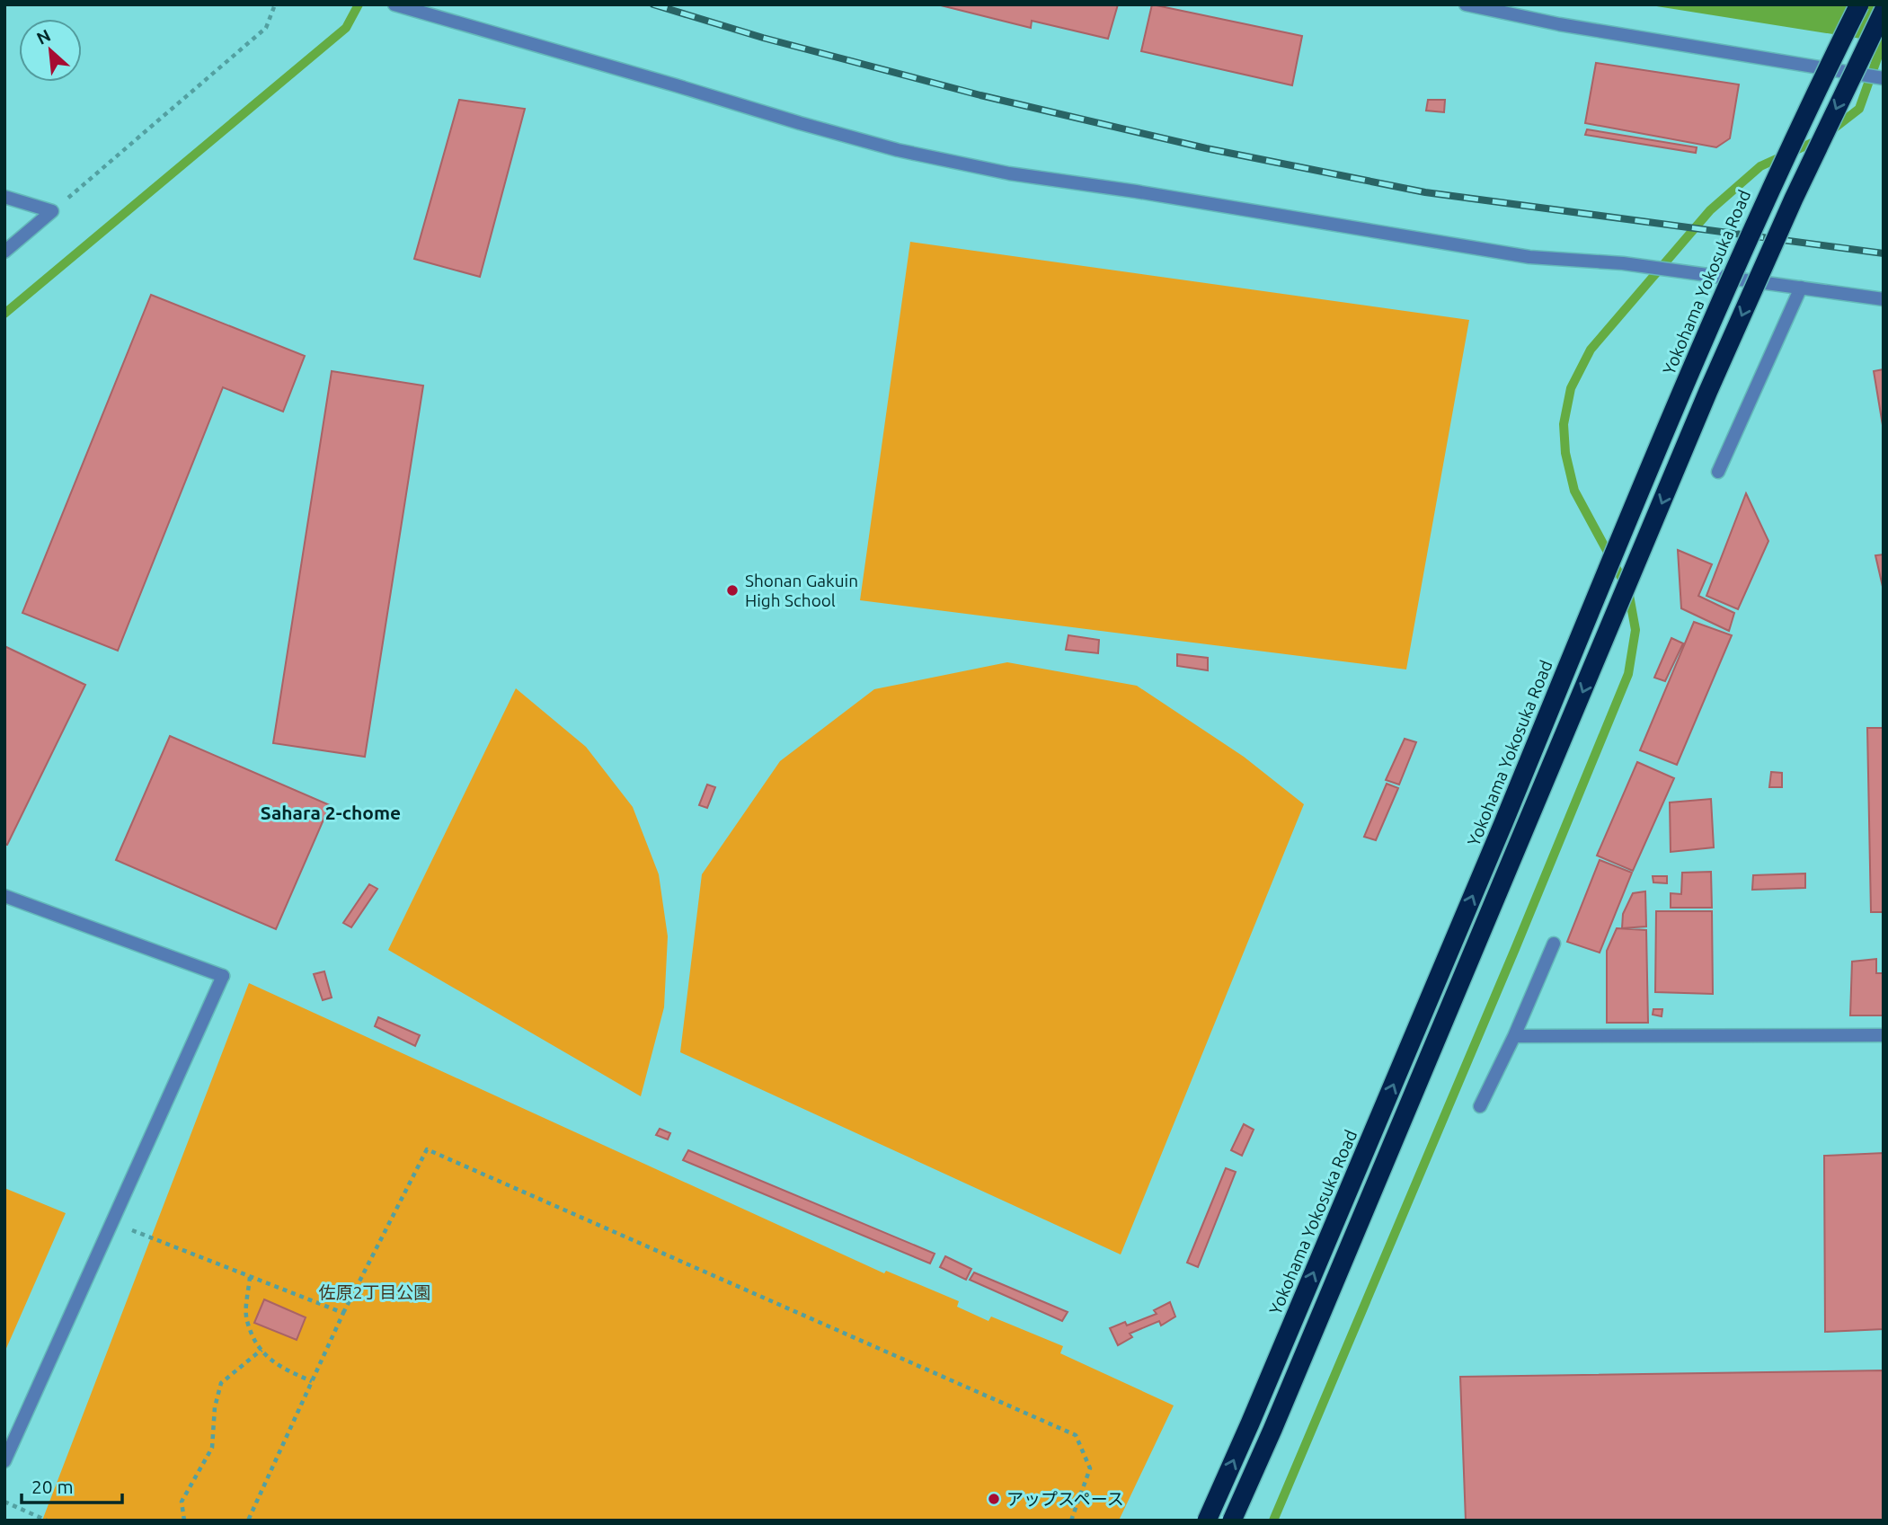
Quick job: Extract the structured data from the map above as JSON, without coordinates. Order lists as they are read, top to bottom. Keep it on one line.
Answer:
{"streets":{"highway":["Yokohama Yokosuka Road"]},"districts":["Sahara 2-chome"],"parks":["佐原2丁目公園"],"places":["Shonan Gakuin High School","アップスペース"],"scale_bar":"20 m","north":"top left"}
